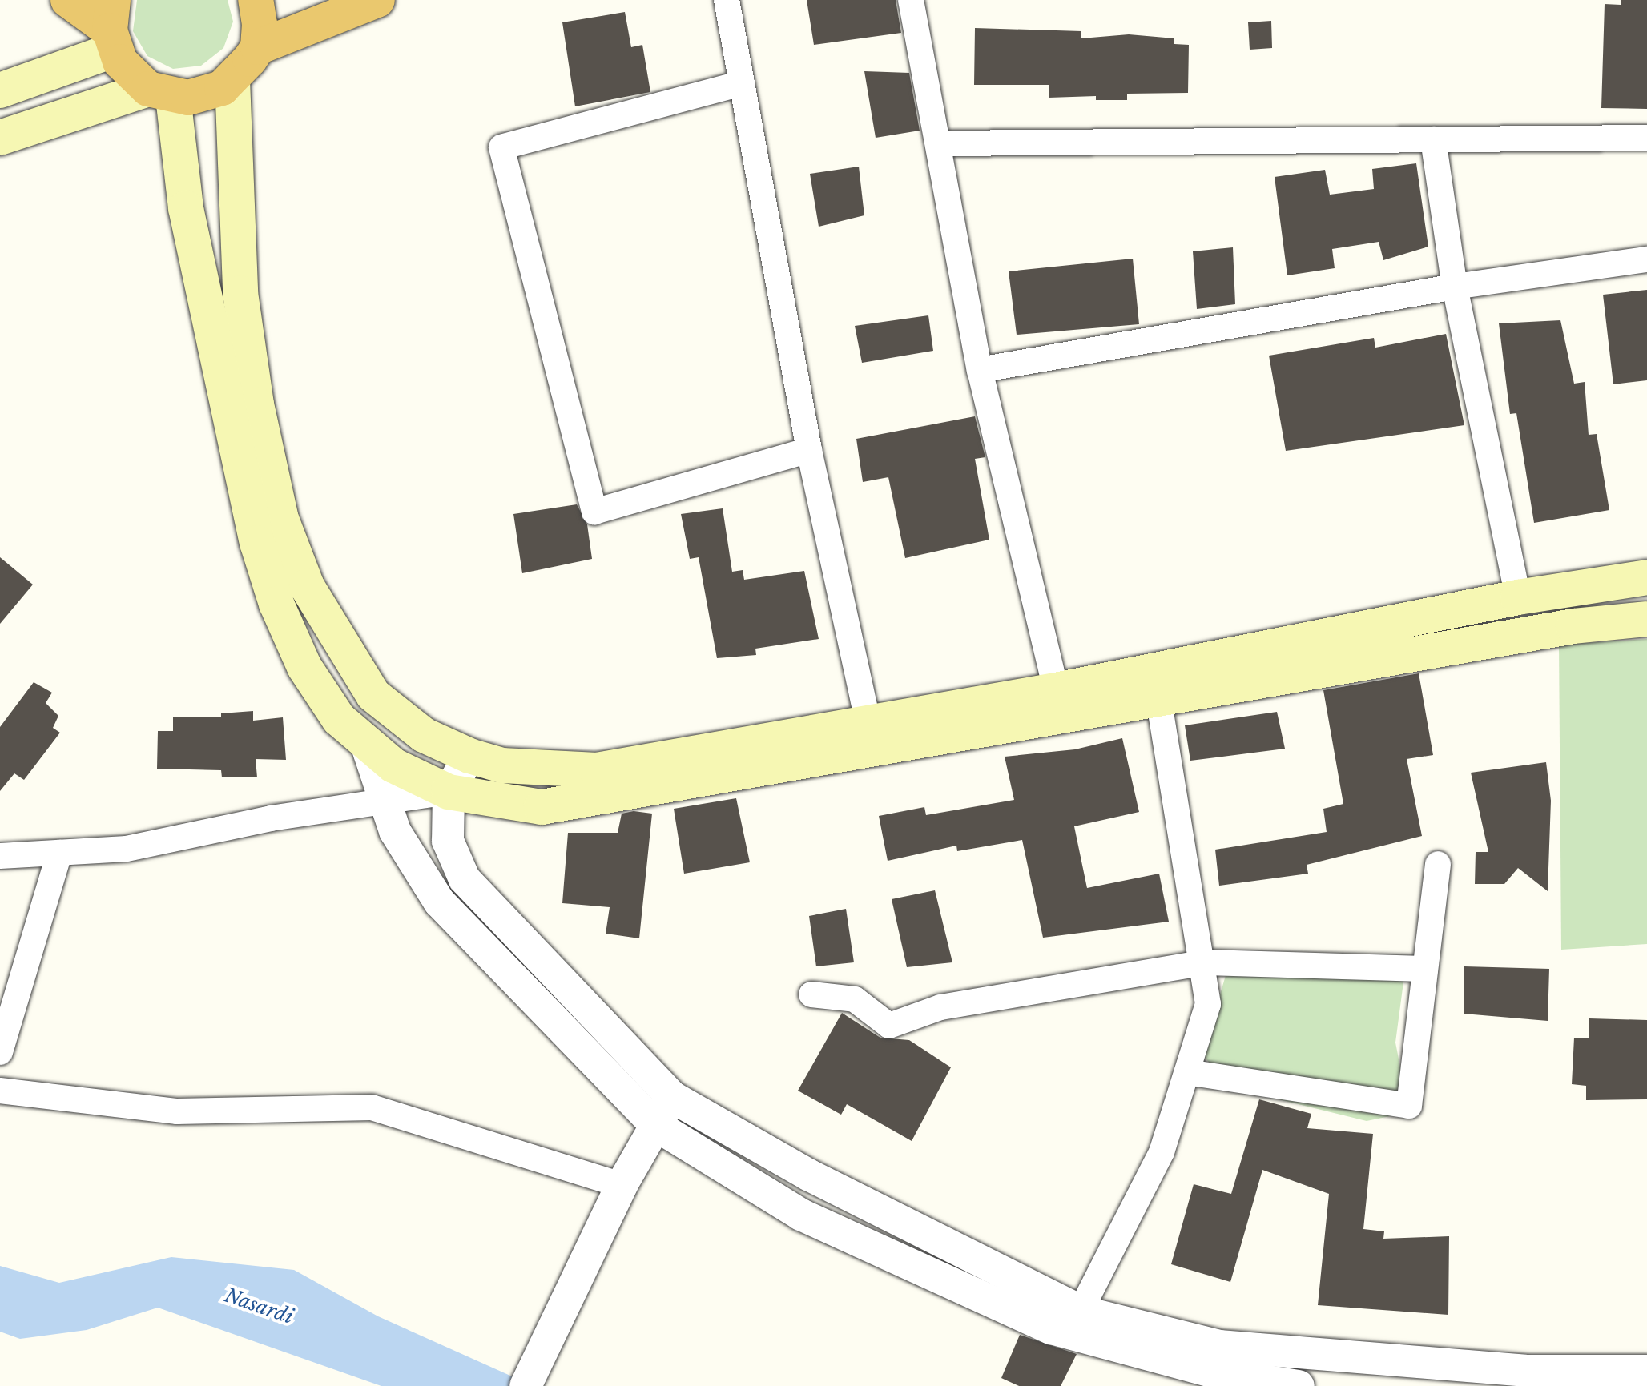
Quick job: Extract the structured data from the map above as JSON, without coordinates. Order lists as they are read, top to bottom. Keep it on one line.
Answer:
{"water":["Nasardi"]}
